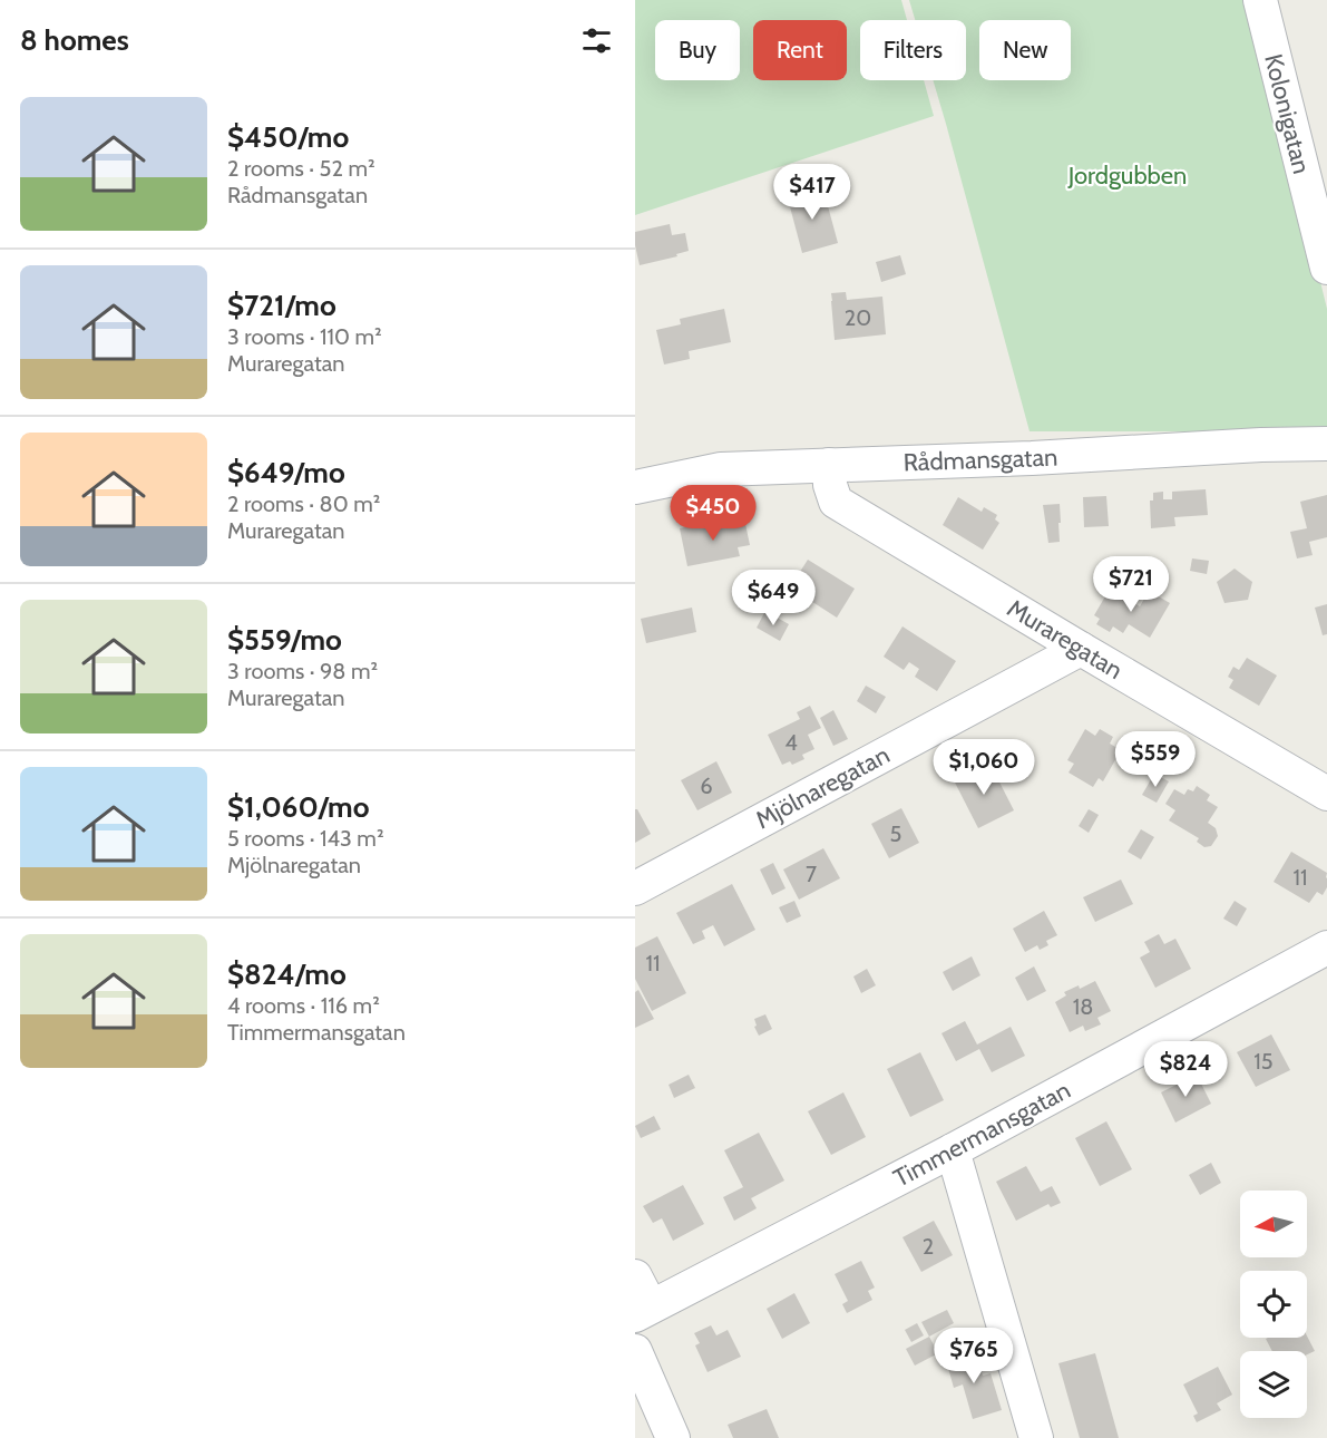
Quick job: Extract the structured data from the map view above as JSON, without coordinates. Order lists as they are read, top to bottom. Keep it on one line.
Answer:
{"streets":{"street":["Kolonigatan","Rådmansgatan","Muraregatan","Mjölnaregatan","Timmermansgatan"]},"crossings":[["Rådmansgatan","Muraregatan"],["Muraregatan","Mjölnaregatan"]],"parks":["Jordgubben"],"house_numbers":["20","4","6","5","7","11","11","18","15","2"],"north":"left","page":{"heading":"8 homes","chip":["Buy","Rent","Filters","New"],"list":[{"name":"$450/mo","note":"2 rooms · 52 m² · Rådmansgatan"},{"name":"$721/mo","note":"3 rooms · 110 m² · Muraregatan"},{"name":"$649/mo","note":"2 rooms · 80 m² · Muraregatan"},{"name":"$559/mo","note":"3 rooms · 98 m² · Muraregatan"},{"name":"$1,060/mo","note":"5 rooms · 143 m² · Mjölnaregatan"},{"name":"$824/mo","note":"4 rooms · 116 m² · Timmermansgatan"}],"price":["$417","$450","$721","$649","$559","$1,060","$824","$765"]}}
